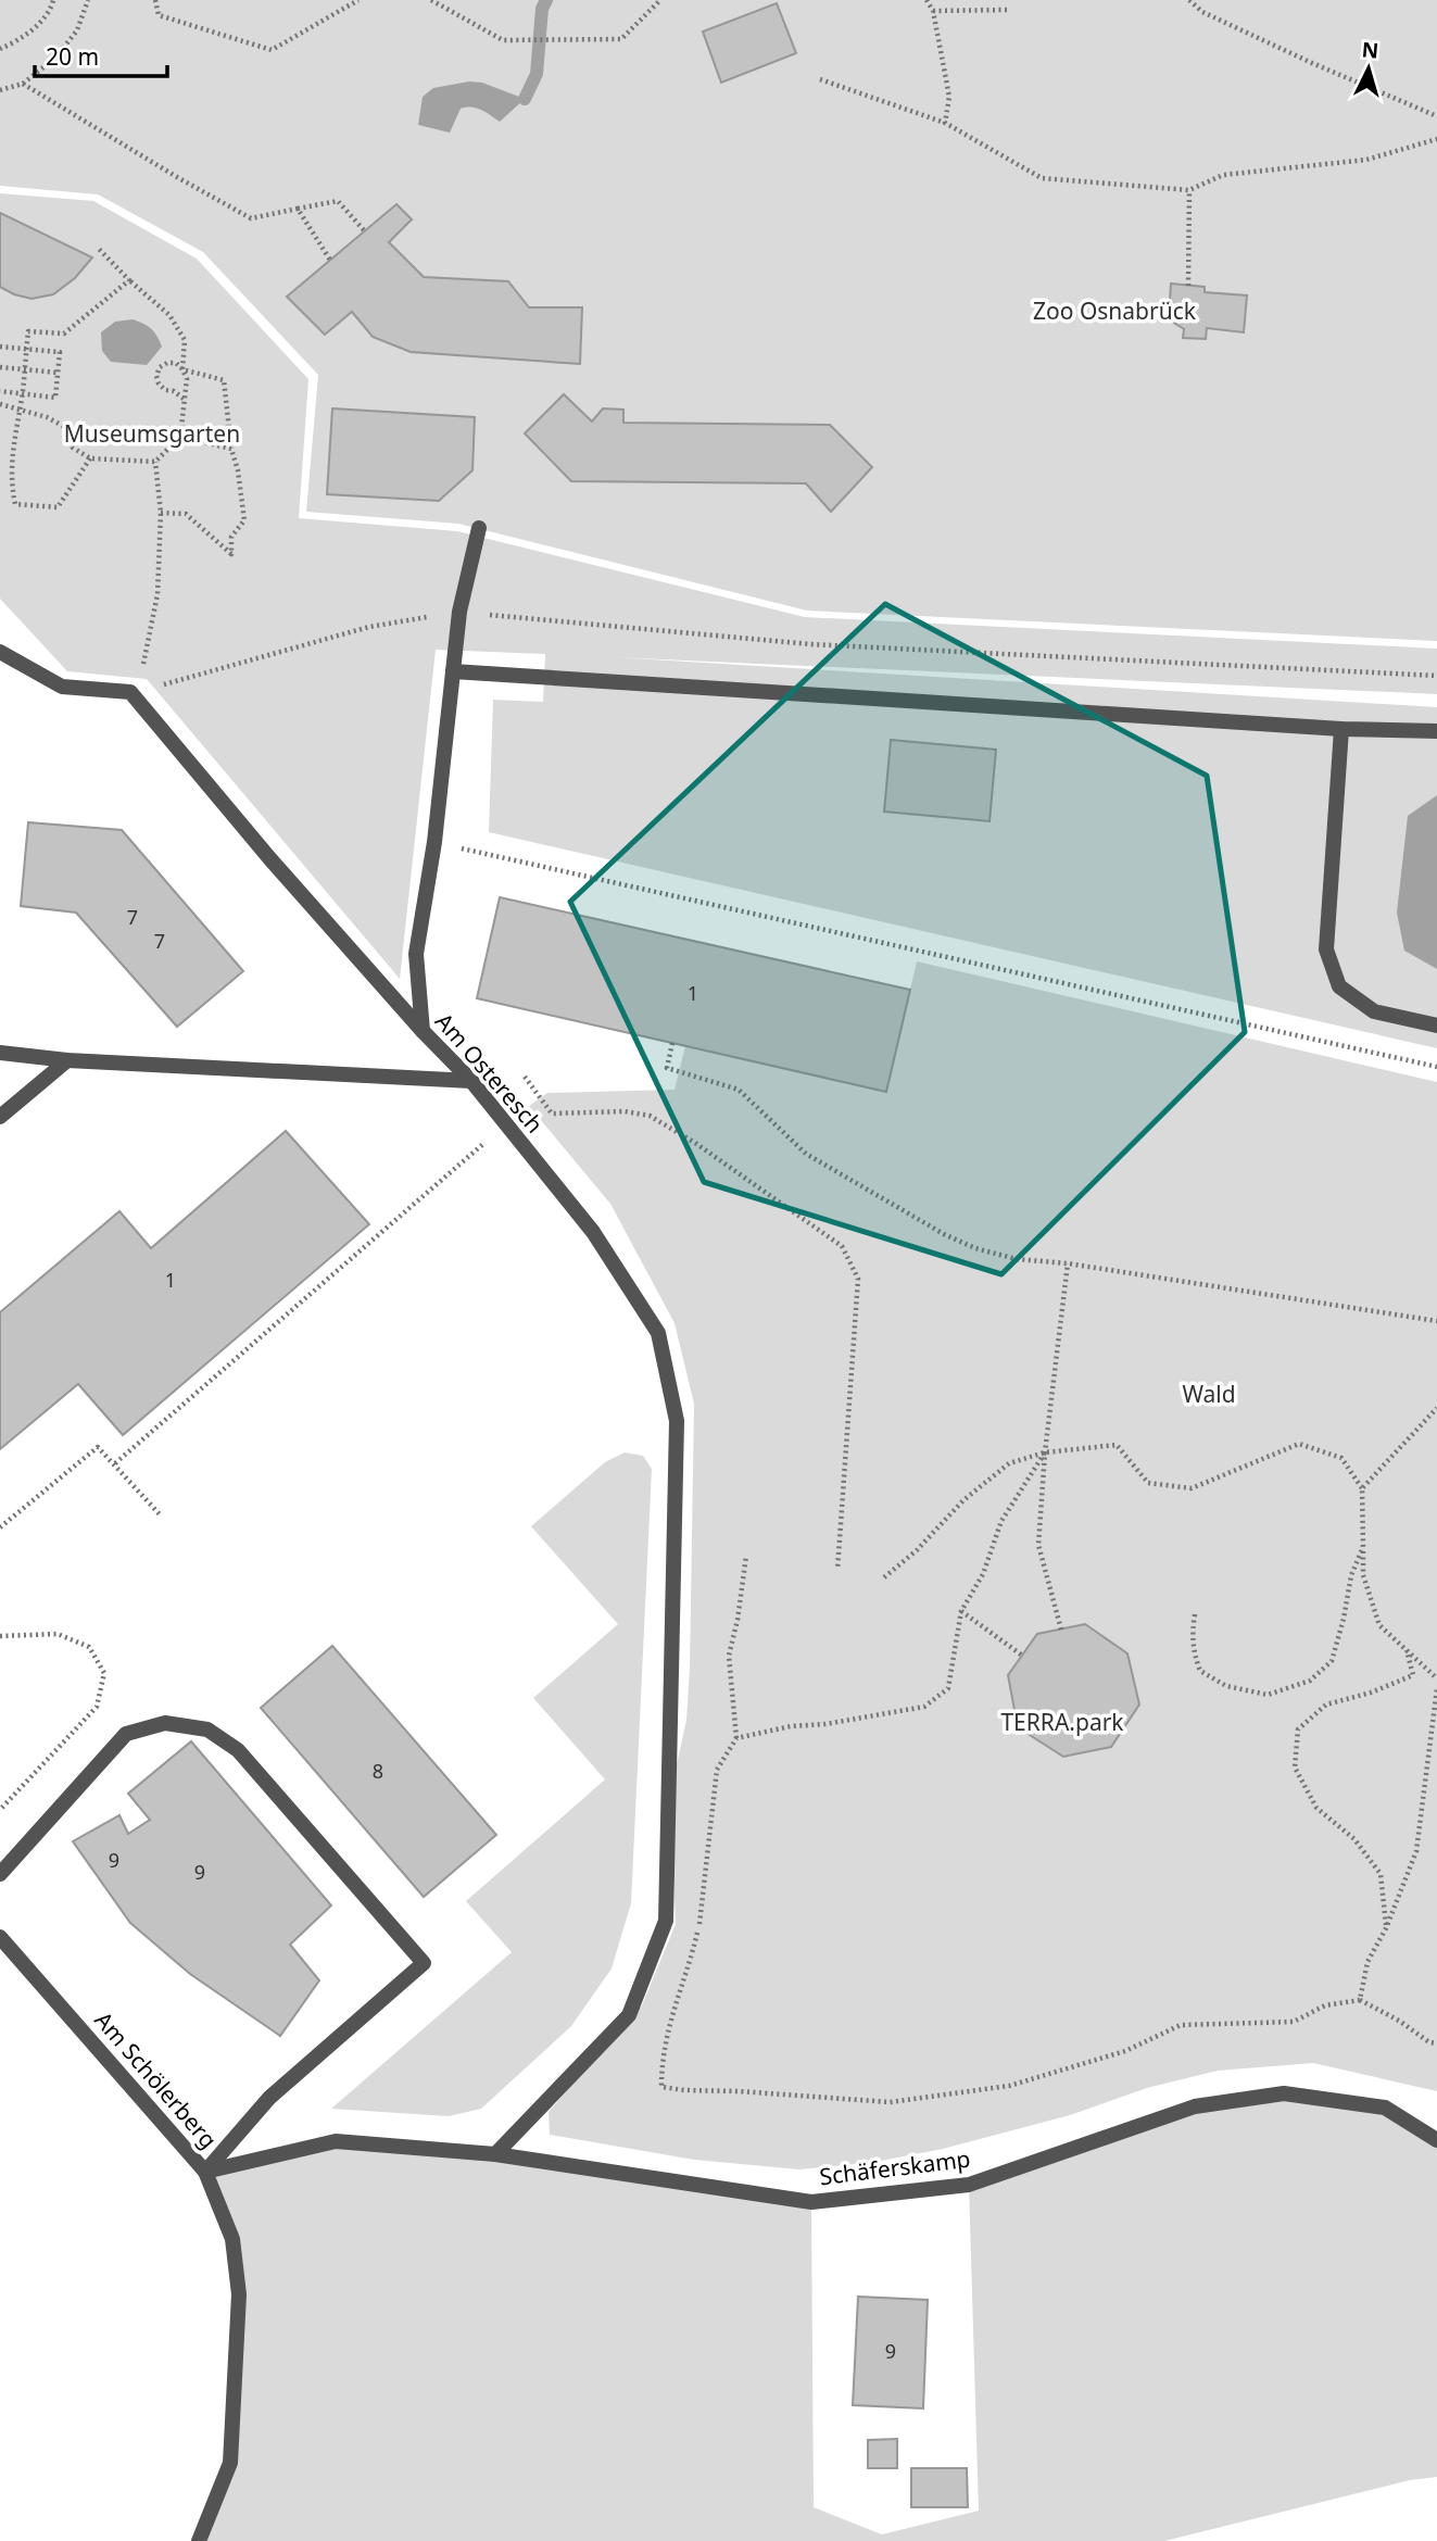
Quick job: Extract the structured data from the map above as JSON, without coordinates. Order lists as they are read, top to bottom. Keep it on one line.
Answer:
{"streets":{"street":["Am Osteresch","Am Schölerberg","Schäferskamp"]},"crossings":[["Am Osteresch","Schäferskamp"],["Am Schölerberg","Schäferskamp"]],"parks":["Zoo Osnabrück","Museumsgarten","Wald","TERRA.park"],"house_numbers":["7","7","1","1","8","9","9","9"],"scale_bar":"20 m","north":"top"}
